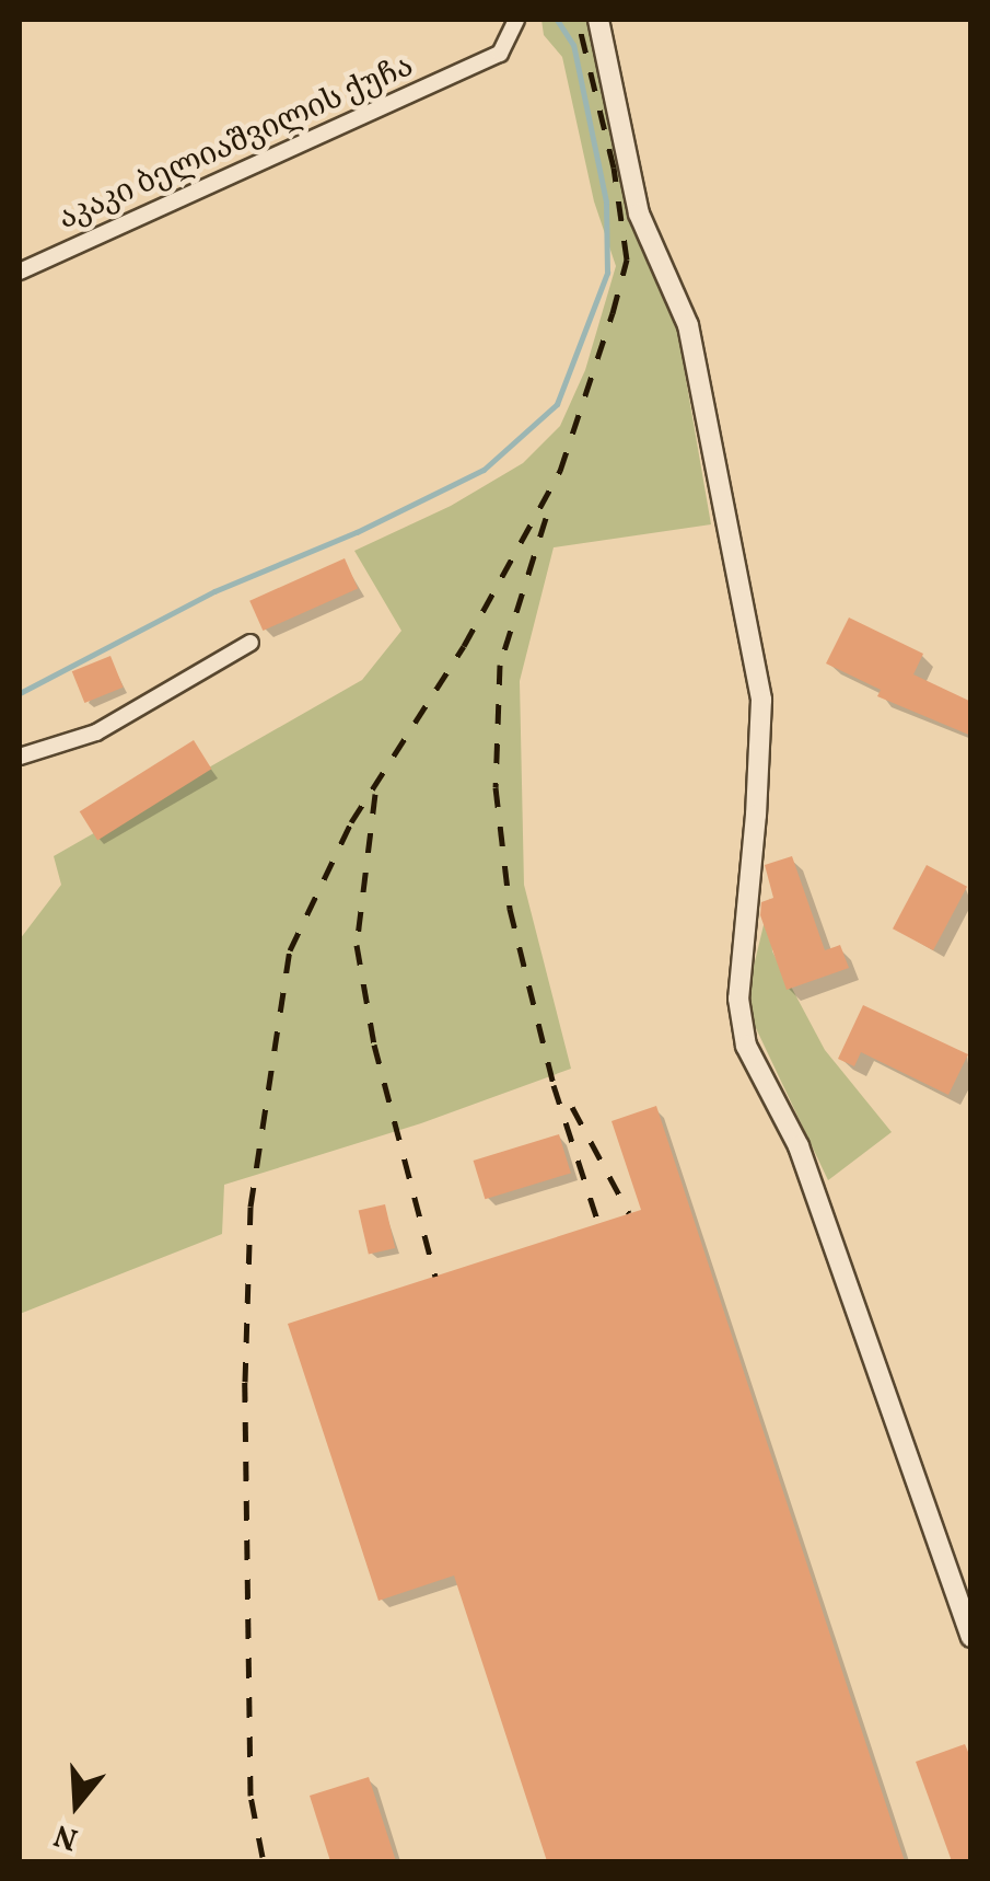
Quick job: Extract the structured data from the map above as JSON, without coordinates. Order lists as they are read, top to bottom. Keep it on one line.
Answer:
{"streets":{"street":["აკაკი ბელიაშვილის ქუჩა"]},"north":"bottom"}
